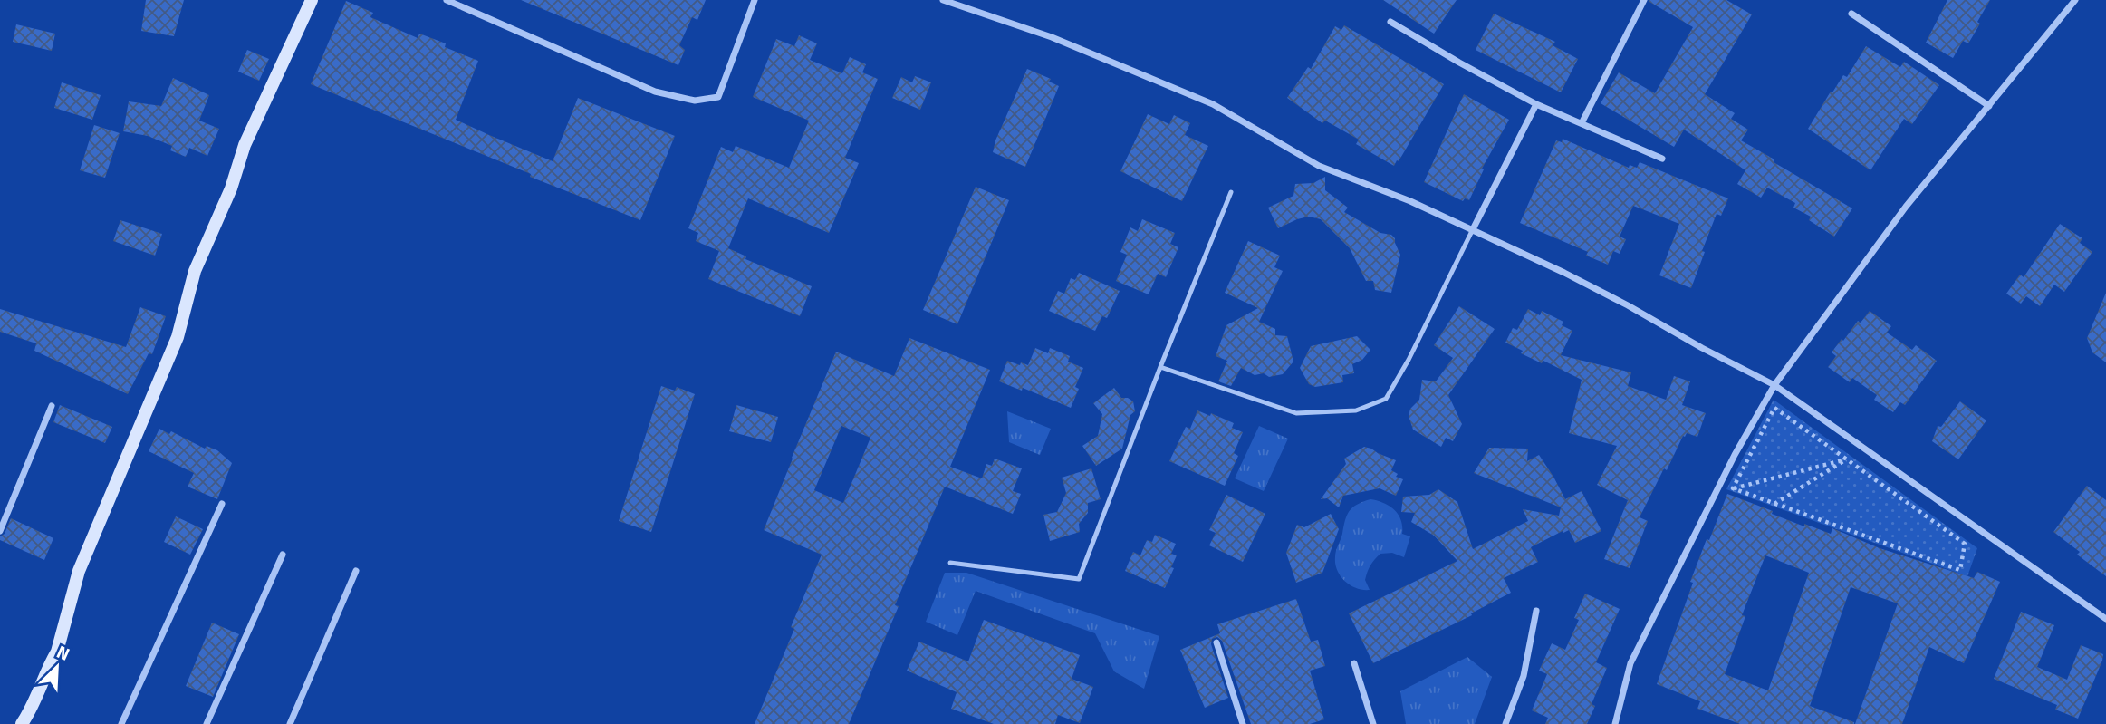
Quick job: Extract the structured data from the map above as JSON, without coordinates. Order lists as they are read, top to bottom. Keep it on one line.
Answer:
{"north":"top right"}
